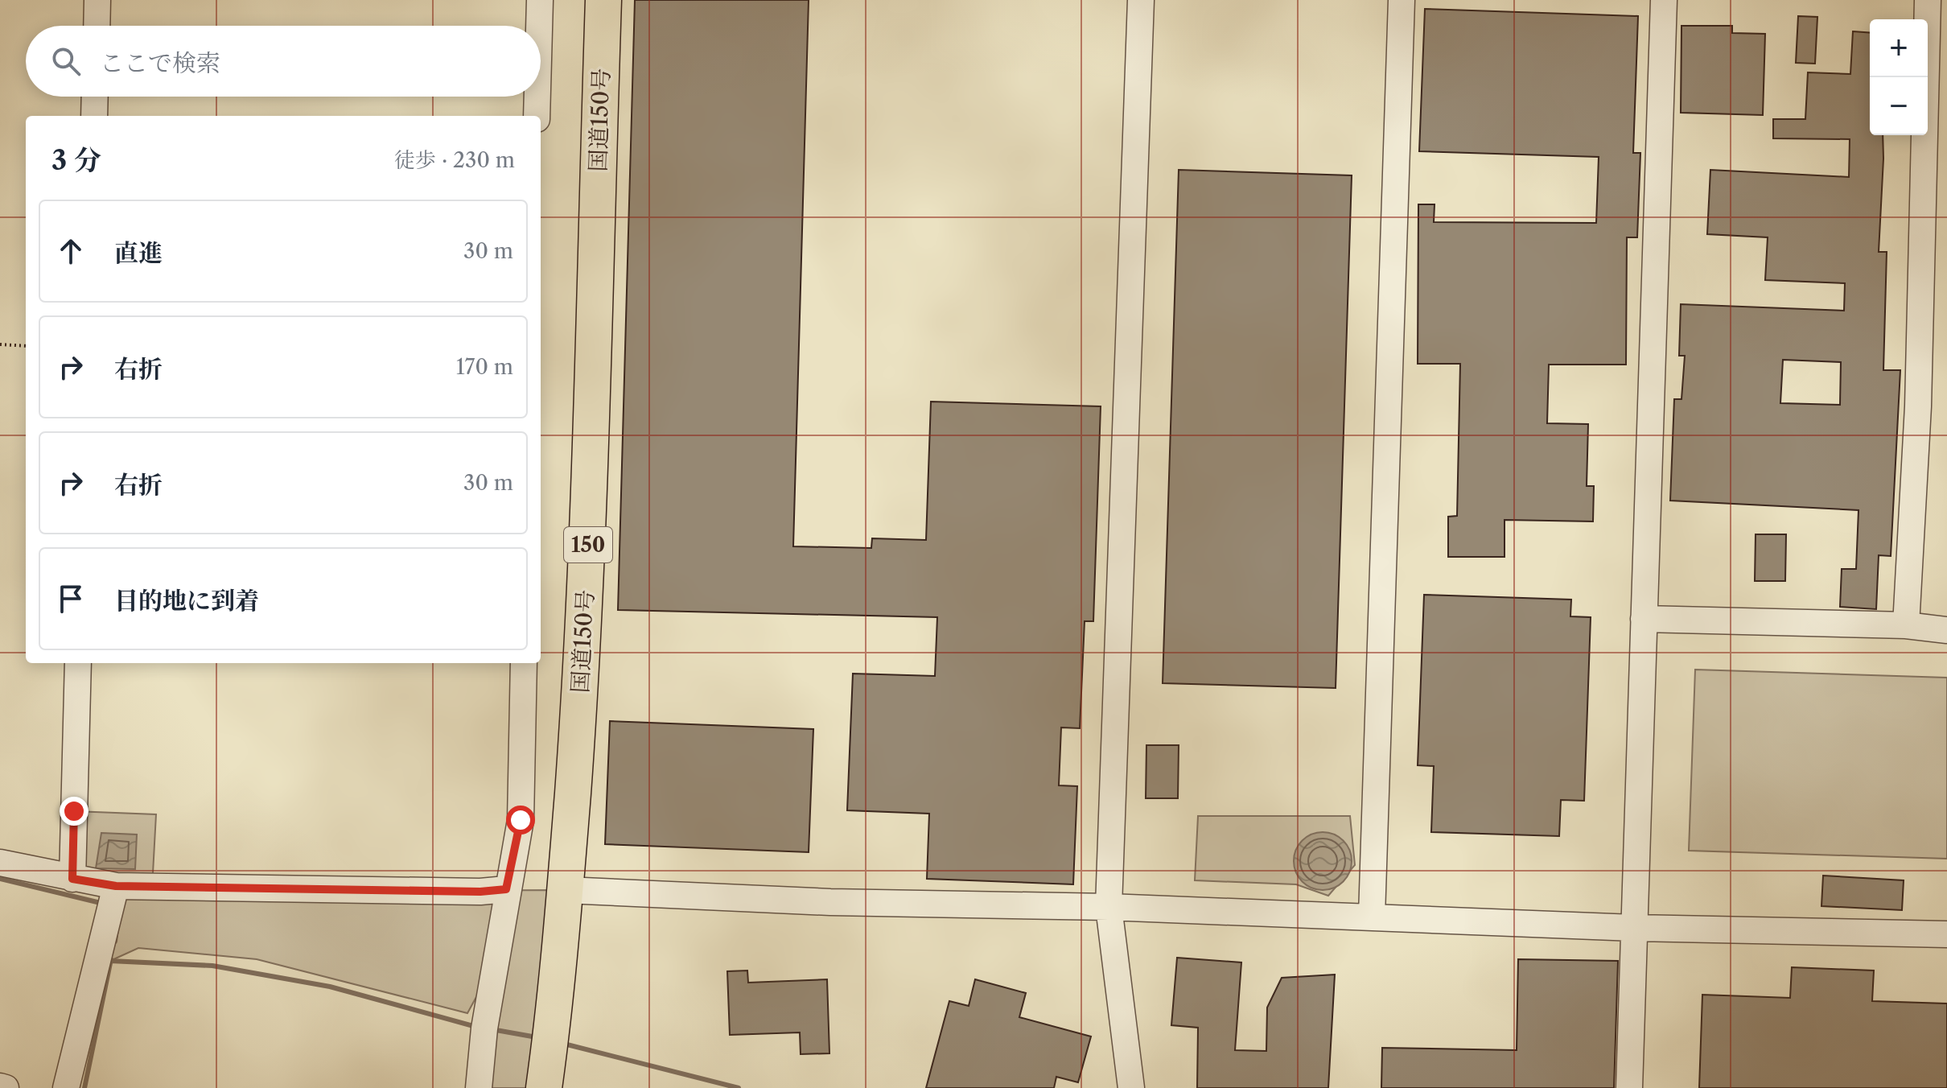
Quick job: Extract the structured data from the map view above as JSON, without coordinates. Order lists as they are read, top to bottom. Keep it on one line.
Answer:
{"streets":{"highway":["国道150号","150"]},"page":{"map_buttons":["+","−"],"search":"ここで検索","heading":["3 分","徒歩 · 230 m"],"list":[["直進","30 m"],["右折","170 m"],["右折","30 m"],"目的地に到着"]}}
